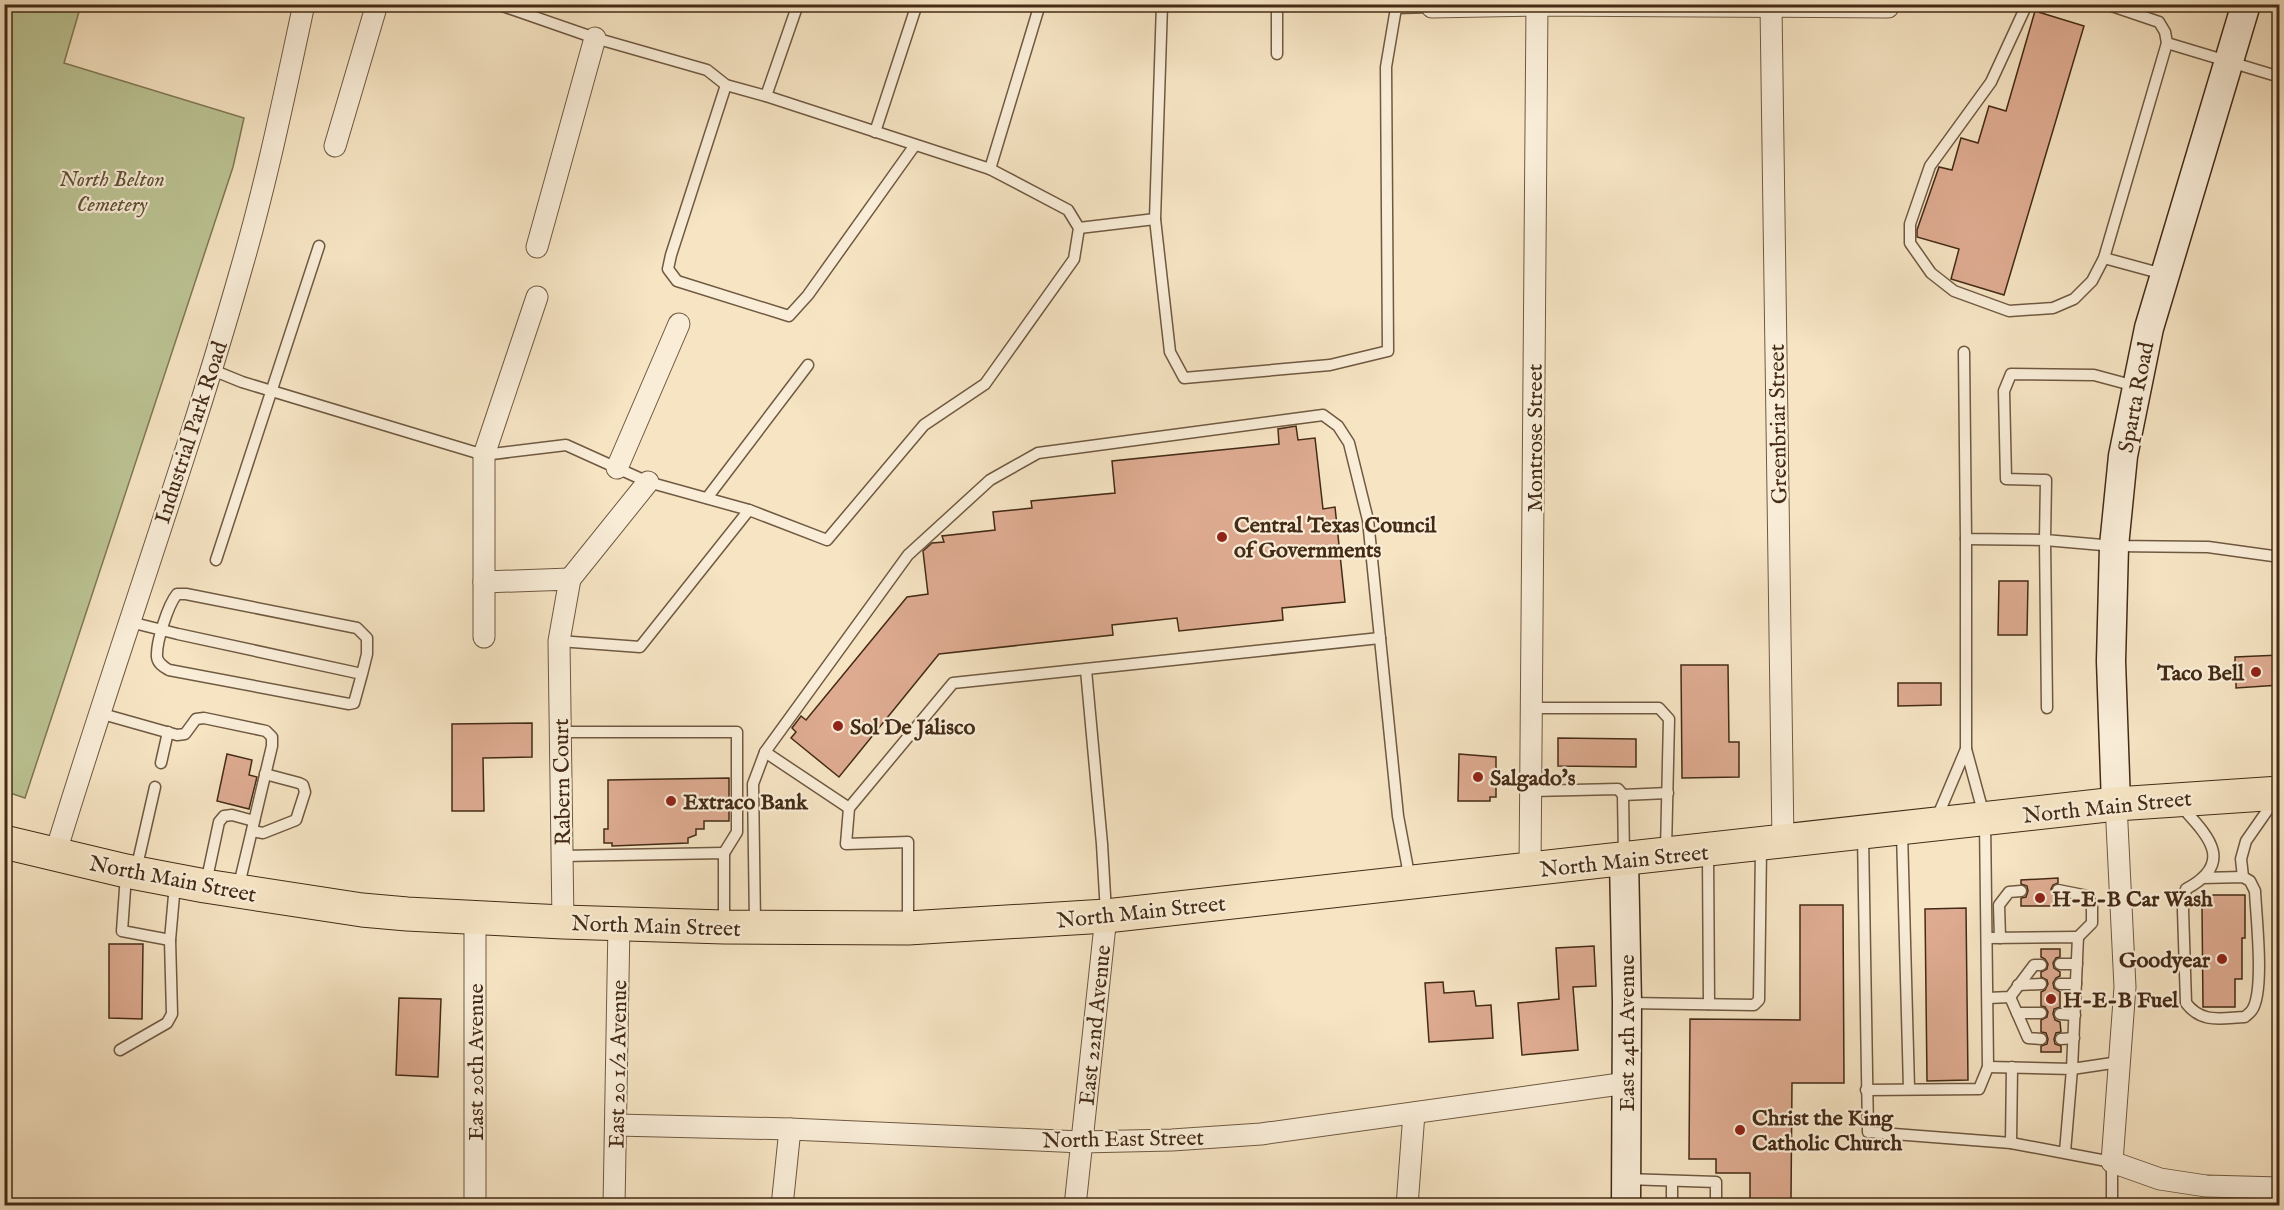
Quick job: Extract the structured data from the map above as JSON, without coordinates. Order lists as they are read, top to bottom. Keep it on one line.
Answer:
{"streets":{"main road":["North Main Street"],"street":["Sparta Road","Greenbriar Street","Industrial Park Road","Montrose Street","Rabern Court","East 22nd Avenue","East 24th Avenue","East 20th Avenue","East 20 1/2 Avenue","North East Street"]},"crossings":[["Sparta Road","North Main Street"],["Greenbriar Street","North Main Street"],["Industrial Park Road","North Main Street"],["Montrose Street","North Main Street"],["Rabern Court","North Main Street"],["North Main Street","East 22nd Avenue"],["North Main Street","East 24th Avenue"],["North Main Street","East 20th Avenue"],["North Main Street","East 20 1/2 Avenue"],["East 22nd Avenue","North East Street"],["East 24th Avenue","North East Street"],["East 20 1/2 Avenue","North East Street"]],"parks":["North Belton Cemetery"],"places":["Central Texas Council of Governments","Taco Bell","Sol De Jalisco","Salgado's","Extraco Bank","H-E-B Car Wash","Goodyear","H-E-B Fuel","Christ the King Catholic Church"]}
